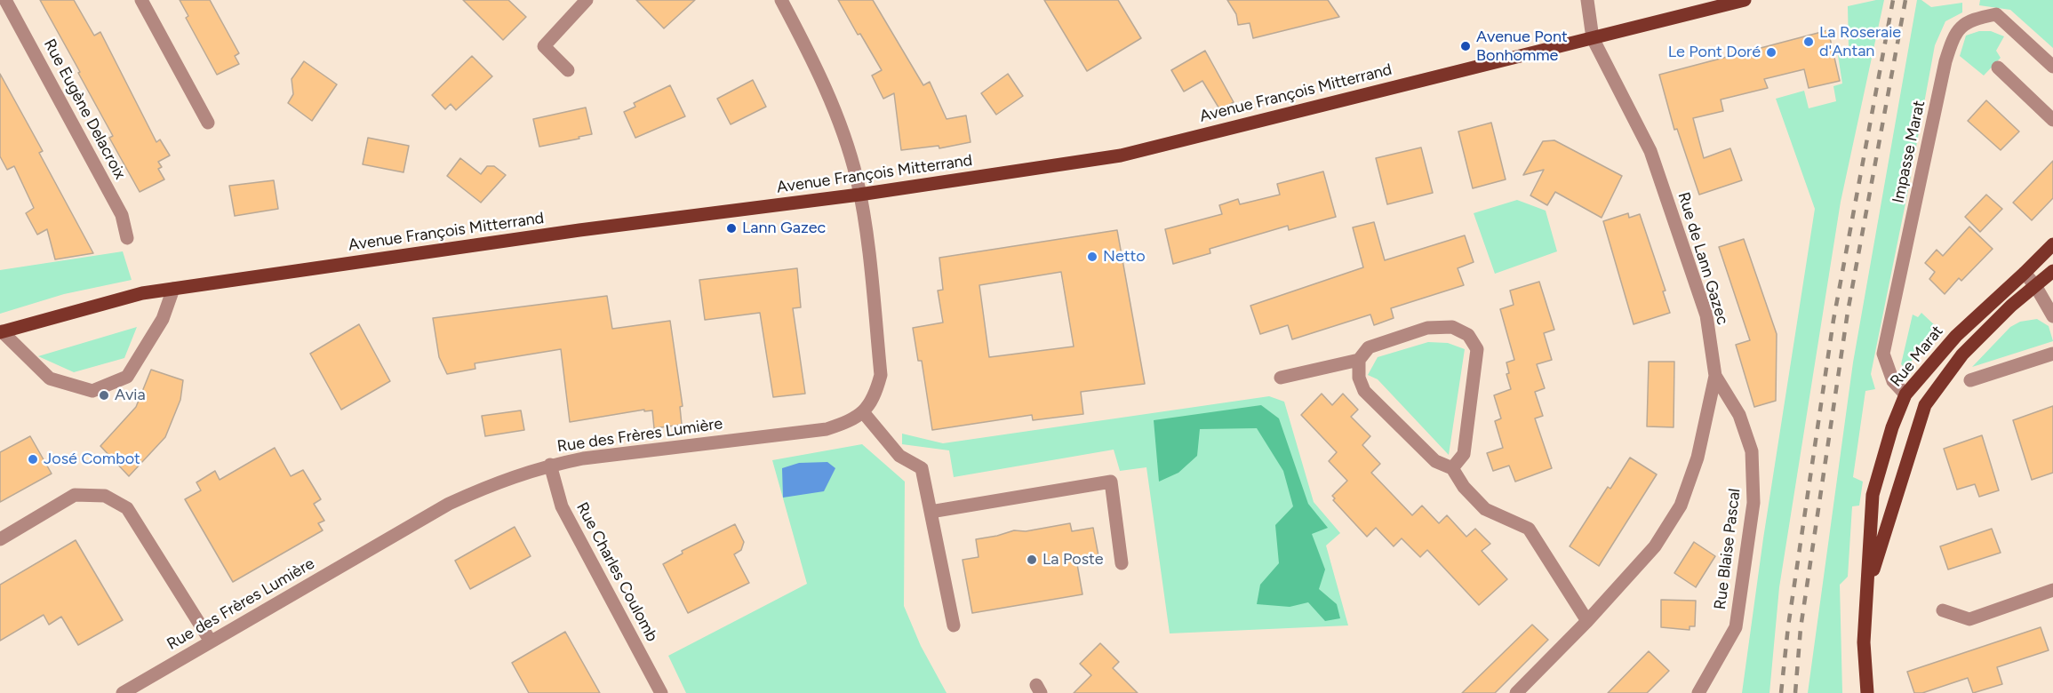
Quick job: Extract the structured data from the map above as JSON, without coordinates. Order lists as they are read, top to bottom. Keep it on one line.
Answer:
{"streets":{"main road":["Avenue François Mitterrand","Rue Marat"],"street":["Rue Eugène Delacroix","Impasse Marat","Rue de Lann Gazec","Rue des Frères Lumière","Rue Blaise Pascal","Rue Charles Coulomb"]},"crossings":[["Avenue François Mitterrand","Rue de Lann Gazec"],["Impasse Marat","Rue Marat"],["Rue de Lann Gazec","Rue Blaise Pascal"],["Rue des Frères Lumière","Rue Charles Coulomb"]],"places":["La Roseraie d'Antan","Avenue Pont Bonhomme","Le Pont Doré","Lann Gazec","Netto","Avia","José Combot","La Poste"]}
